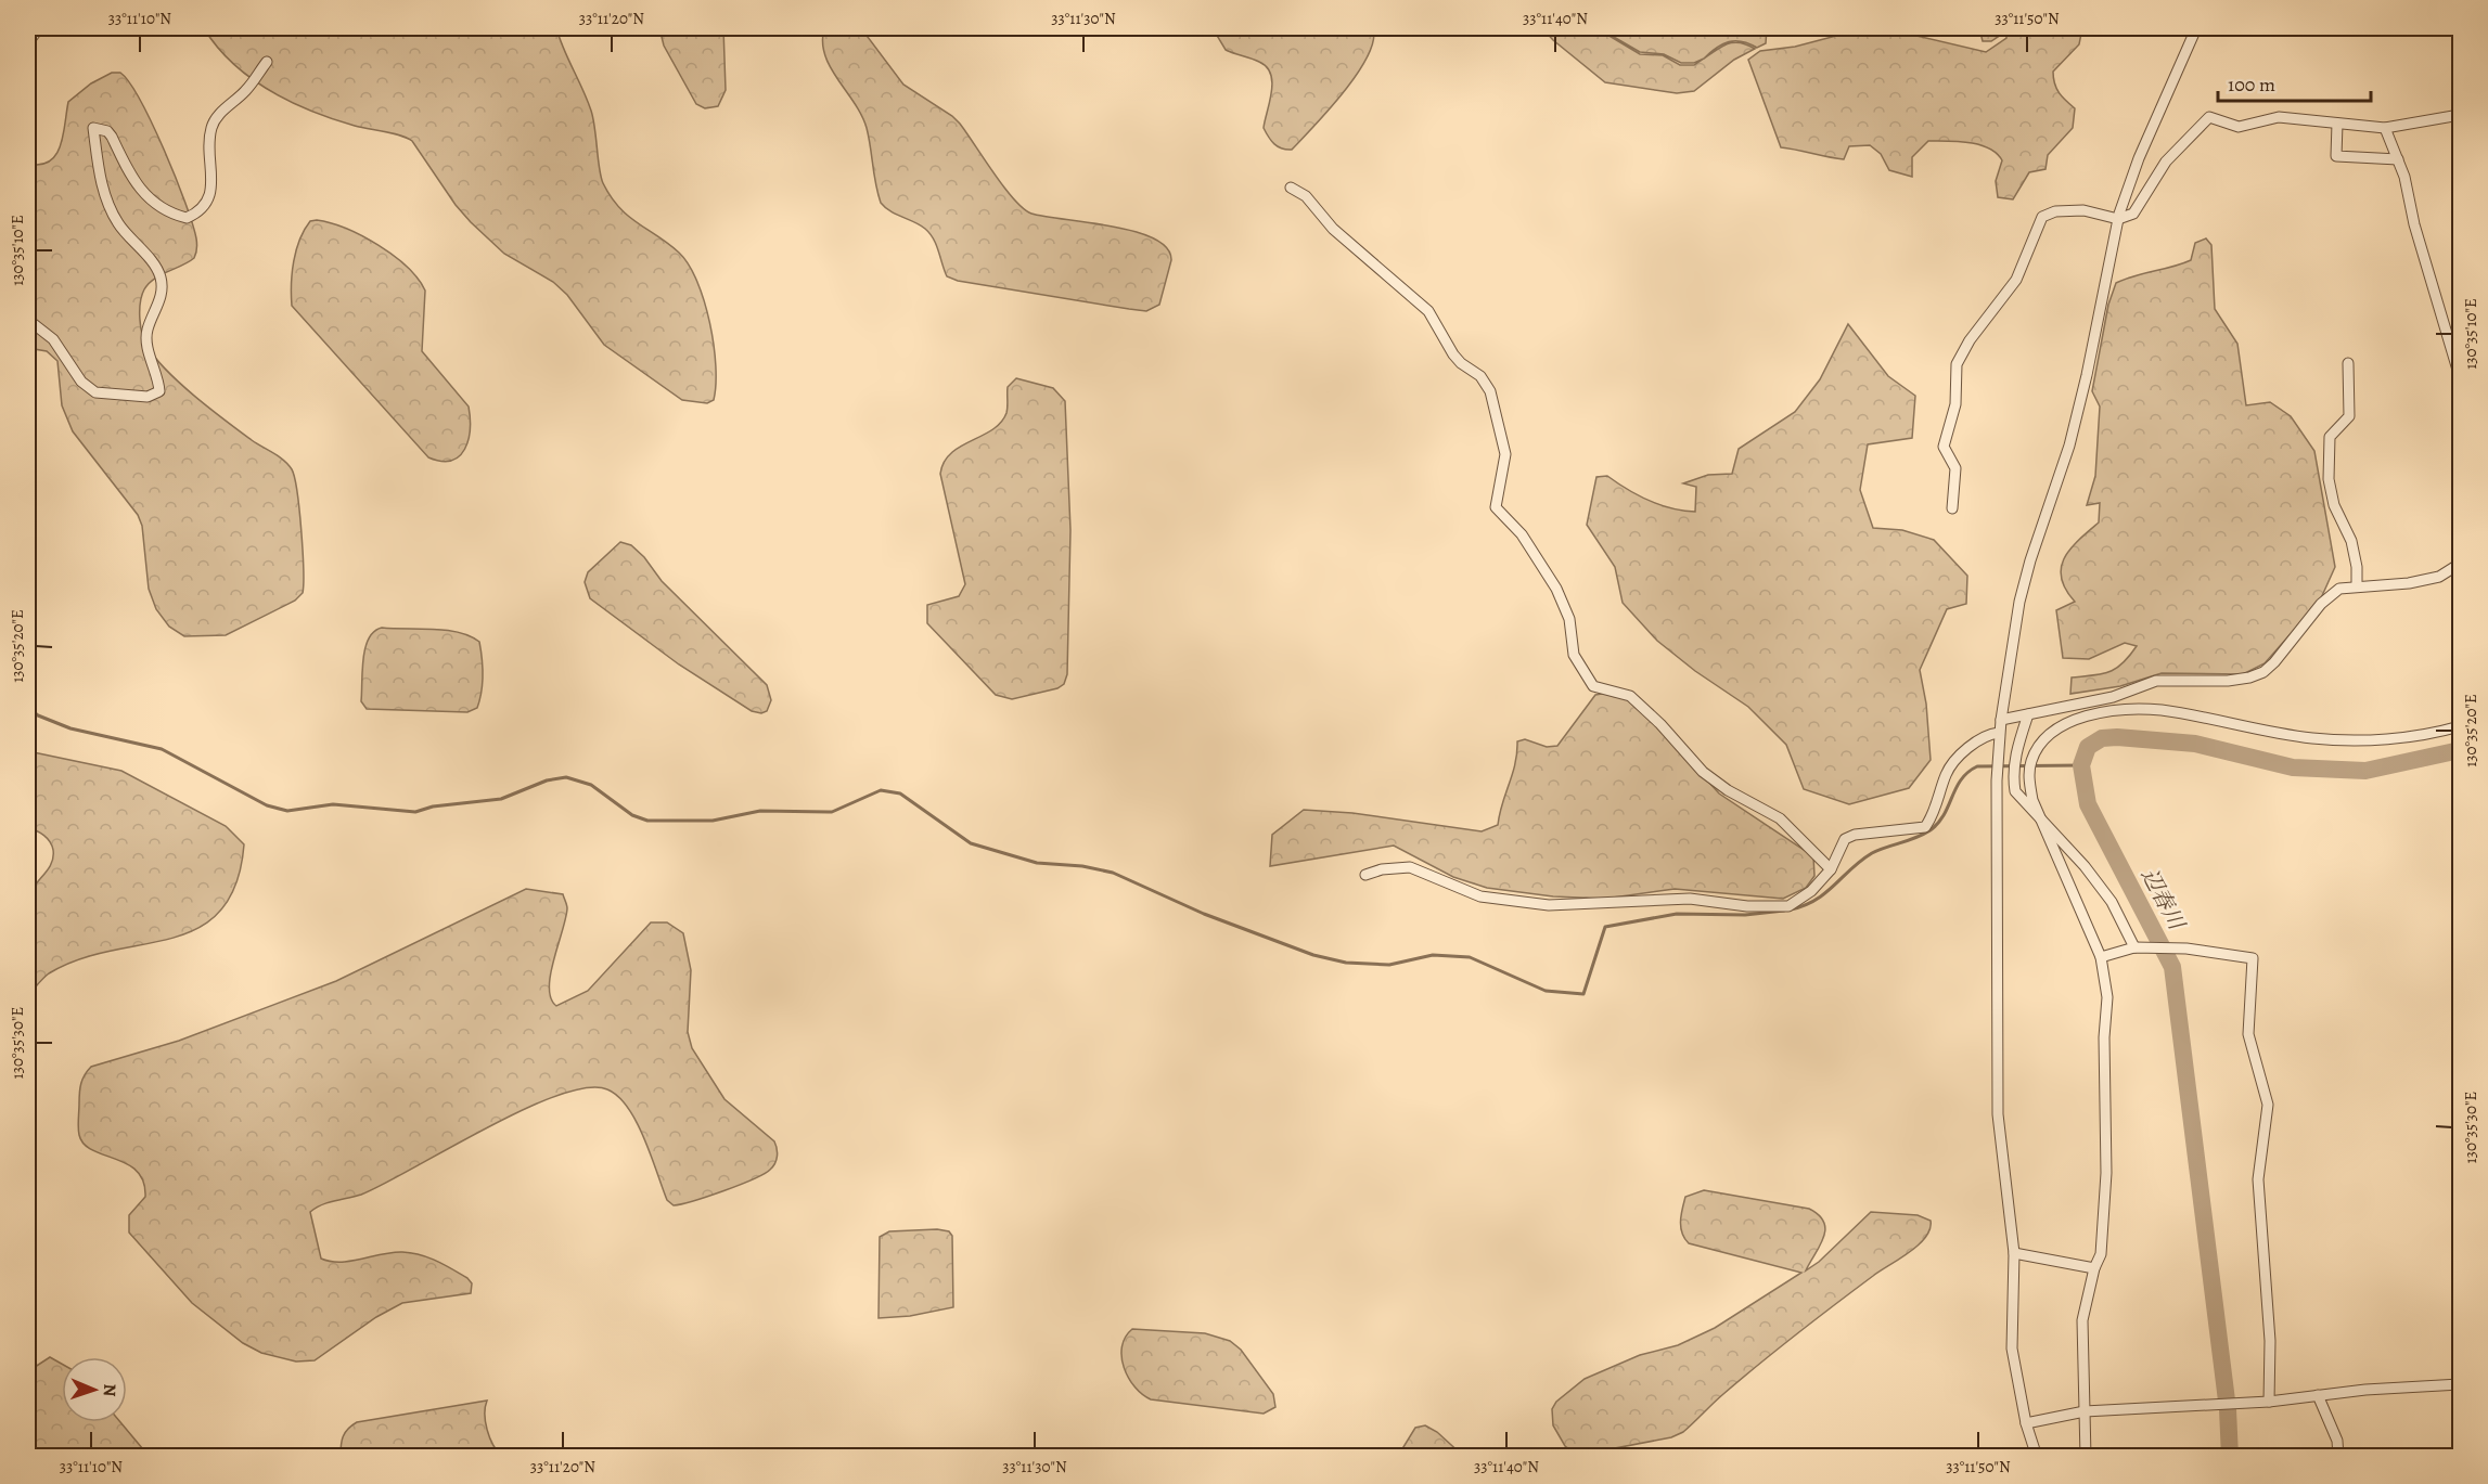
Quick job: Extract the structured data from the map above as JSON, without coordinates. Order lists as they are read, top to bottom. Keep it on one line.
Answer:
{"water":["辺春川"],"scale_bar":"100 m","north":"right","coordinates":["33°11'10\"N","33°11'20\"N","33°11'30\"N","33°11'40\"N","33°11'50\"N","130°35'10\"E","130°35'20\"E","130°35'30\"E"]}
